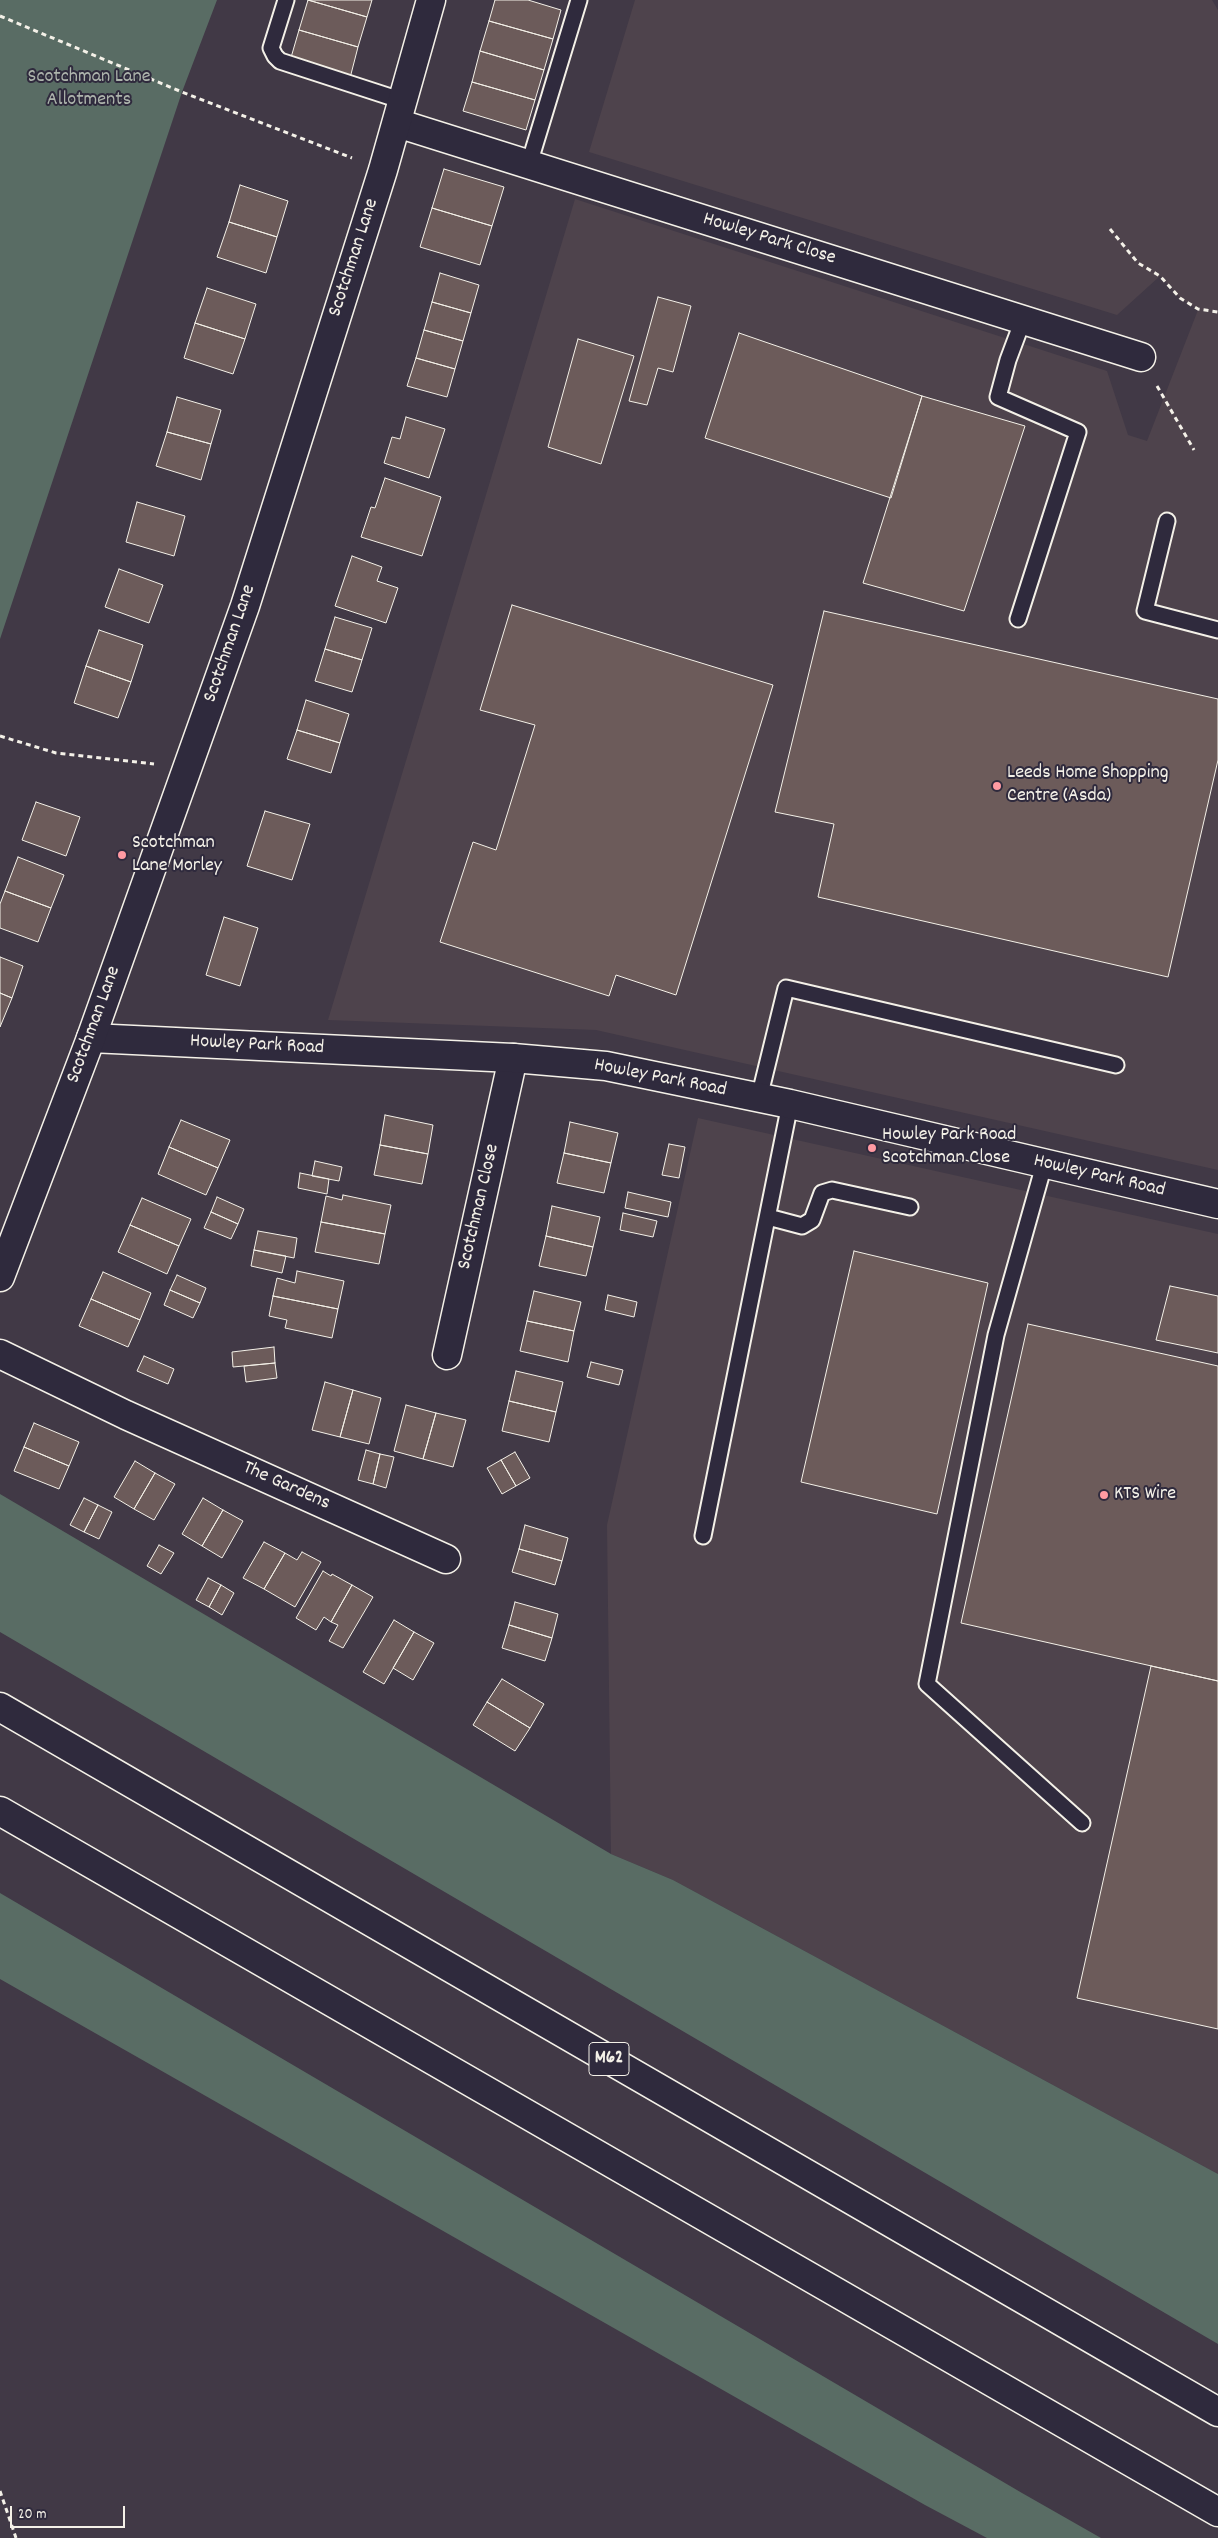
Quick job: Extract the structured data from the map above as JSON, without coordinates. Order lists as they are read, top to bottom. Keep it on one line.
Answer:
{"streets":{"main road":["Howley Park Close","Scotchman Lane","Howley Park Road","Scotchman Close","The Gardens","M62"]},"crossings":[["Howley Park Close","Scotchman Lane"],["Scotchman Lane","Howley Park Road"],["Howley Park Road","Scotchman Close"]],"parks":["Scotchman Lane Allotments"],"places":["Leeds Home Shopping Centre (Asda)","Scotchman Lane Morley","Howley Park Road Scotchman Close","KTS Wire"],"scale_bar":"20 m"}
